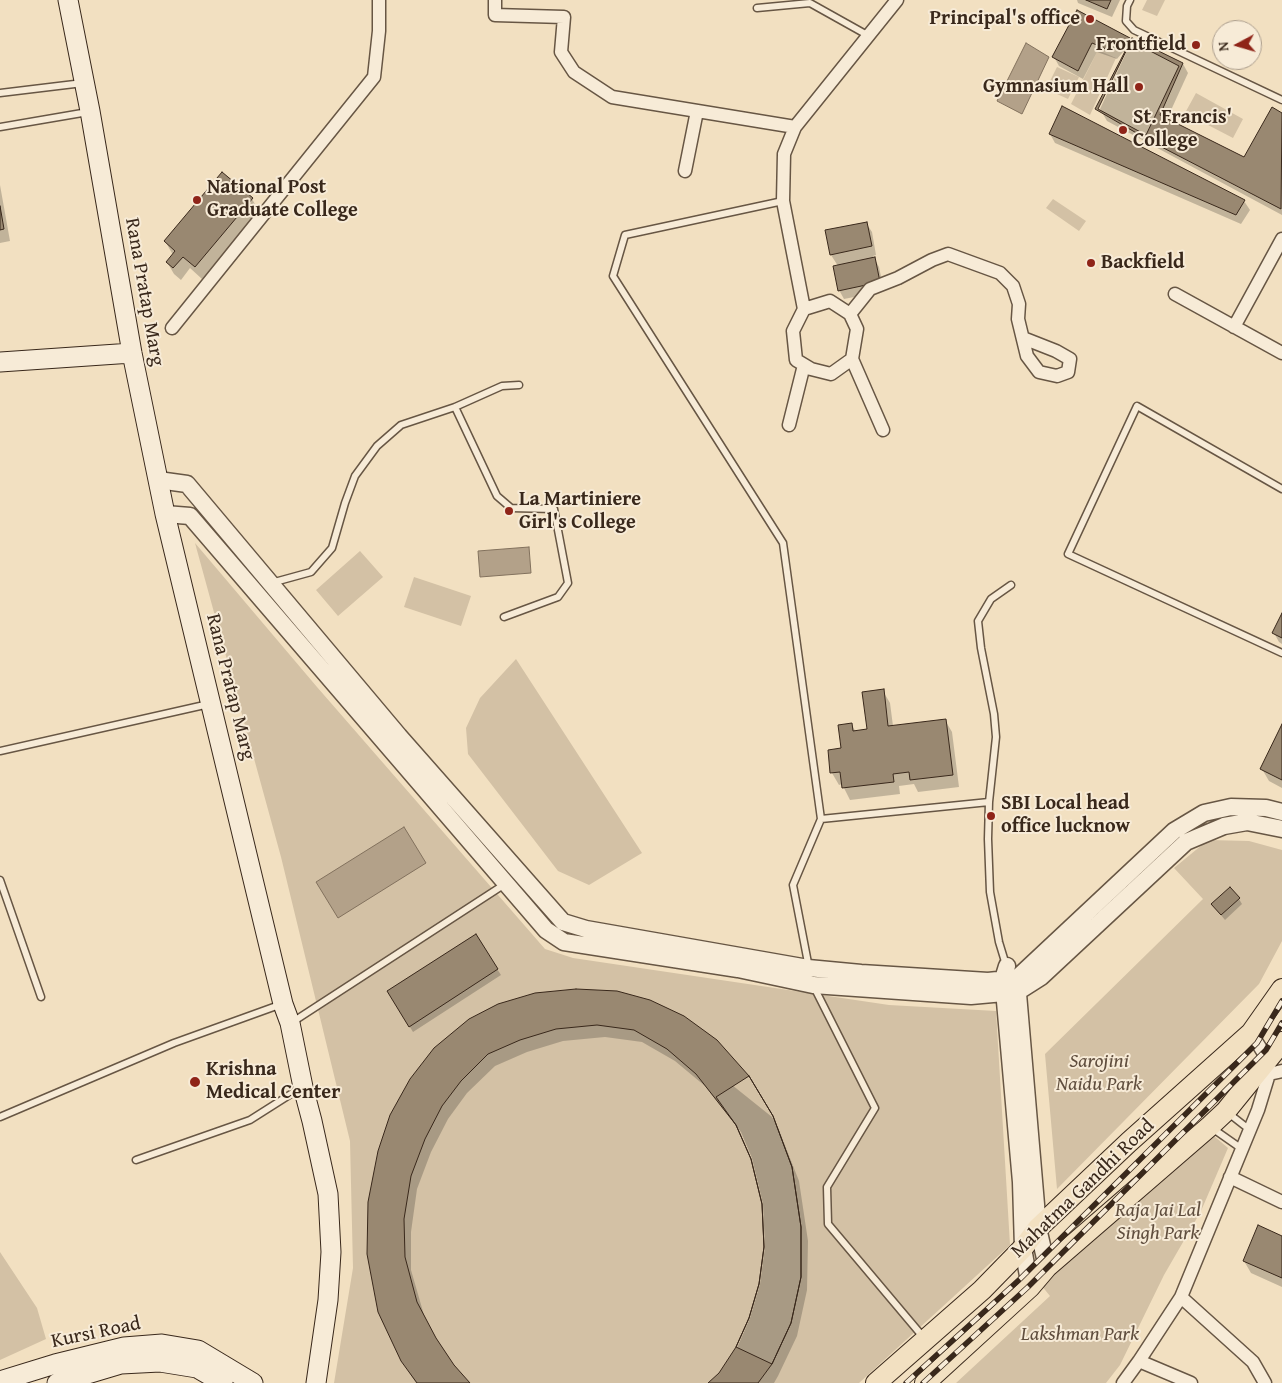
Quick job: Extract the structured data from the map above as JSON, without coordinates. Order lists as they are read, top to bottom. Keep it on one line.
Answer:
{"streets":{"main road":["Rana Pratap Marg","Mahatma Gandhi Road","Kursi Road"]},"parks":["Sarojini Naidu Park","Raja Jai Lal Singh Park","Lakshman Park"],"places":["Principal's office","Frontfield","Gymnasium Hall","St. Francis' College","National Post Graduate College","Backfield","La Martiniere Girl's College","SBI Local head office lucknow","Krishna Medical Center"],"north":"left"}
